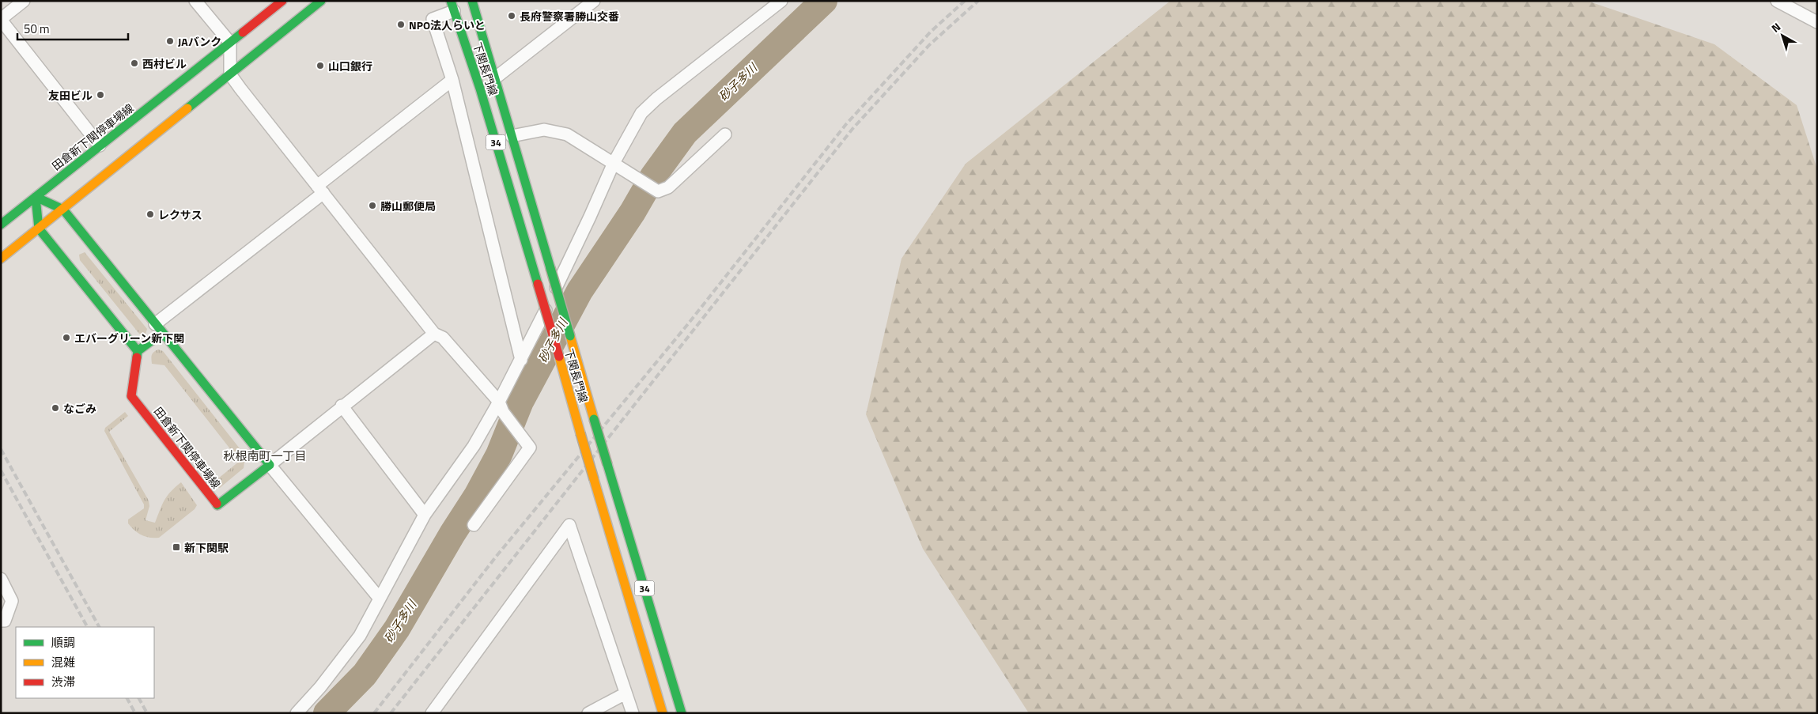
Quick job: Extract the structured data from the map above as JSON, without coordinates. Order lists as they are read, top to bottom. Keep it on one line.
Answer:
{"streets":{"main road":["下関長門線","田倉新下関停車場線","34"]},"districts":["秋根南町一丁目"],"water":["砂子多川"],"places":{"other":["長府警察署勝山交番","NPO法人らいと","JAバンク","西村ビル","山口銀行","友田ビル","勝山郵便局","レクサス","エバーグリーン新下関","なごみ"],"transit":["新下関駅"]},"legend":["順調","混雑","渋滞"],"scale_bar":"50 m","north":"top left"}
